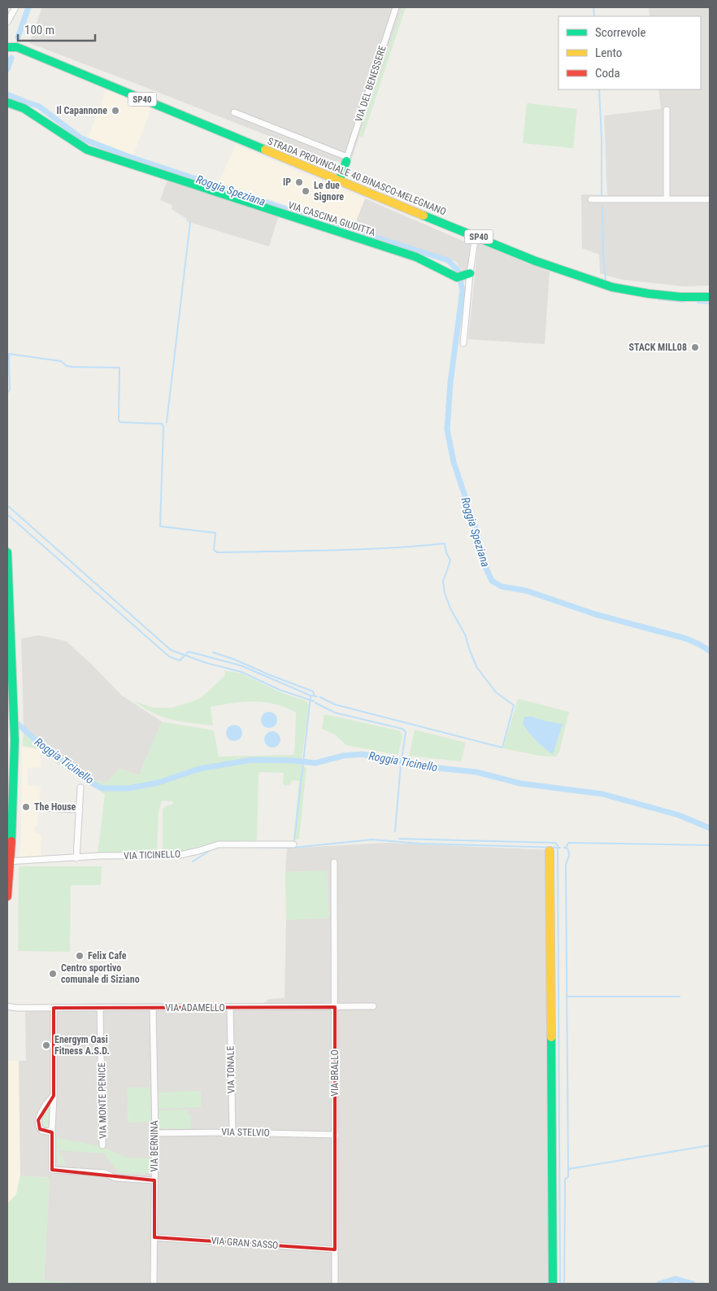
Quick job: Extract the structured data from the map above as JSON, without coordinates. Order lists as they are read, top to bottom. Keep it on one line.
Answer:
{"streets":{"main road":["SP40","STRADA PROVINCIALE 40 BINASCO-MELEGNANO","VIA CASCINA GIUDITTA"],"street":["VIA DEL BENESSERE","VIA TICINELLO","VIA ADAMELLO","VIA TONALE","VIA BRALLO","VIA MONTE PENICE","VIA STELVIO","VIA BERNINA","VIA GRAN SASSO"]},"crossings":[["VIA ADAMELLO","VIA TONALE"],["VIA ADAMELLO","VIA BRALLO"],["VIA ADAMELLO","VIA MONTE PENICE"],["VIA ADAMELLO","VIA BERNINA"],["VIA TONALE","VIA STELVIO"],["VIA BRALLO","VIA STELVIO"],["VIA BRALLO","VIA GRAN SASSO"],["VIA STELVIO","VIA BERNINA"],["VIA BERNINA","VIA GRAN SASSO"]],"water":["Roggia Speziana","Roggia Ticinello"],"places":["Il Capannone","IP","Le due Signore","STACK MILL08","The House","Felix Cafe","Centro sportivo comunale di Siziano","Energym Oasi Fitness A.S.D."],"legend":["Scorrevole","Lento","Coda"],"scale_bar":"100 m"}
